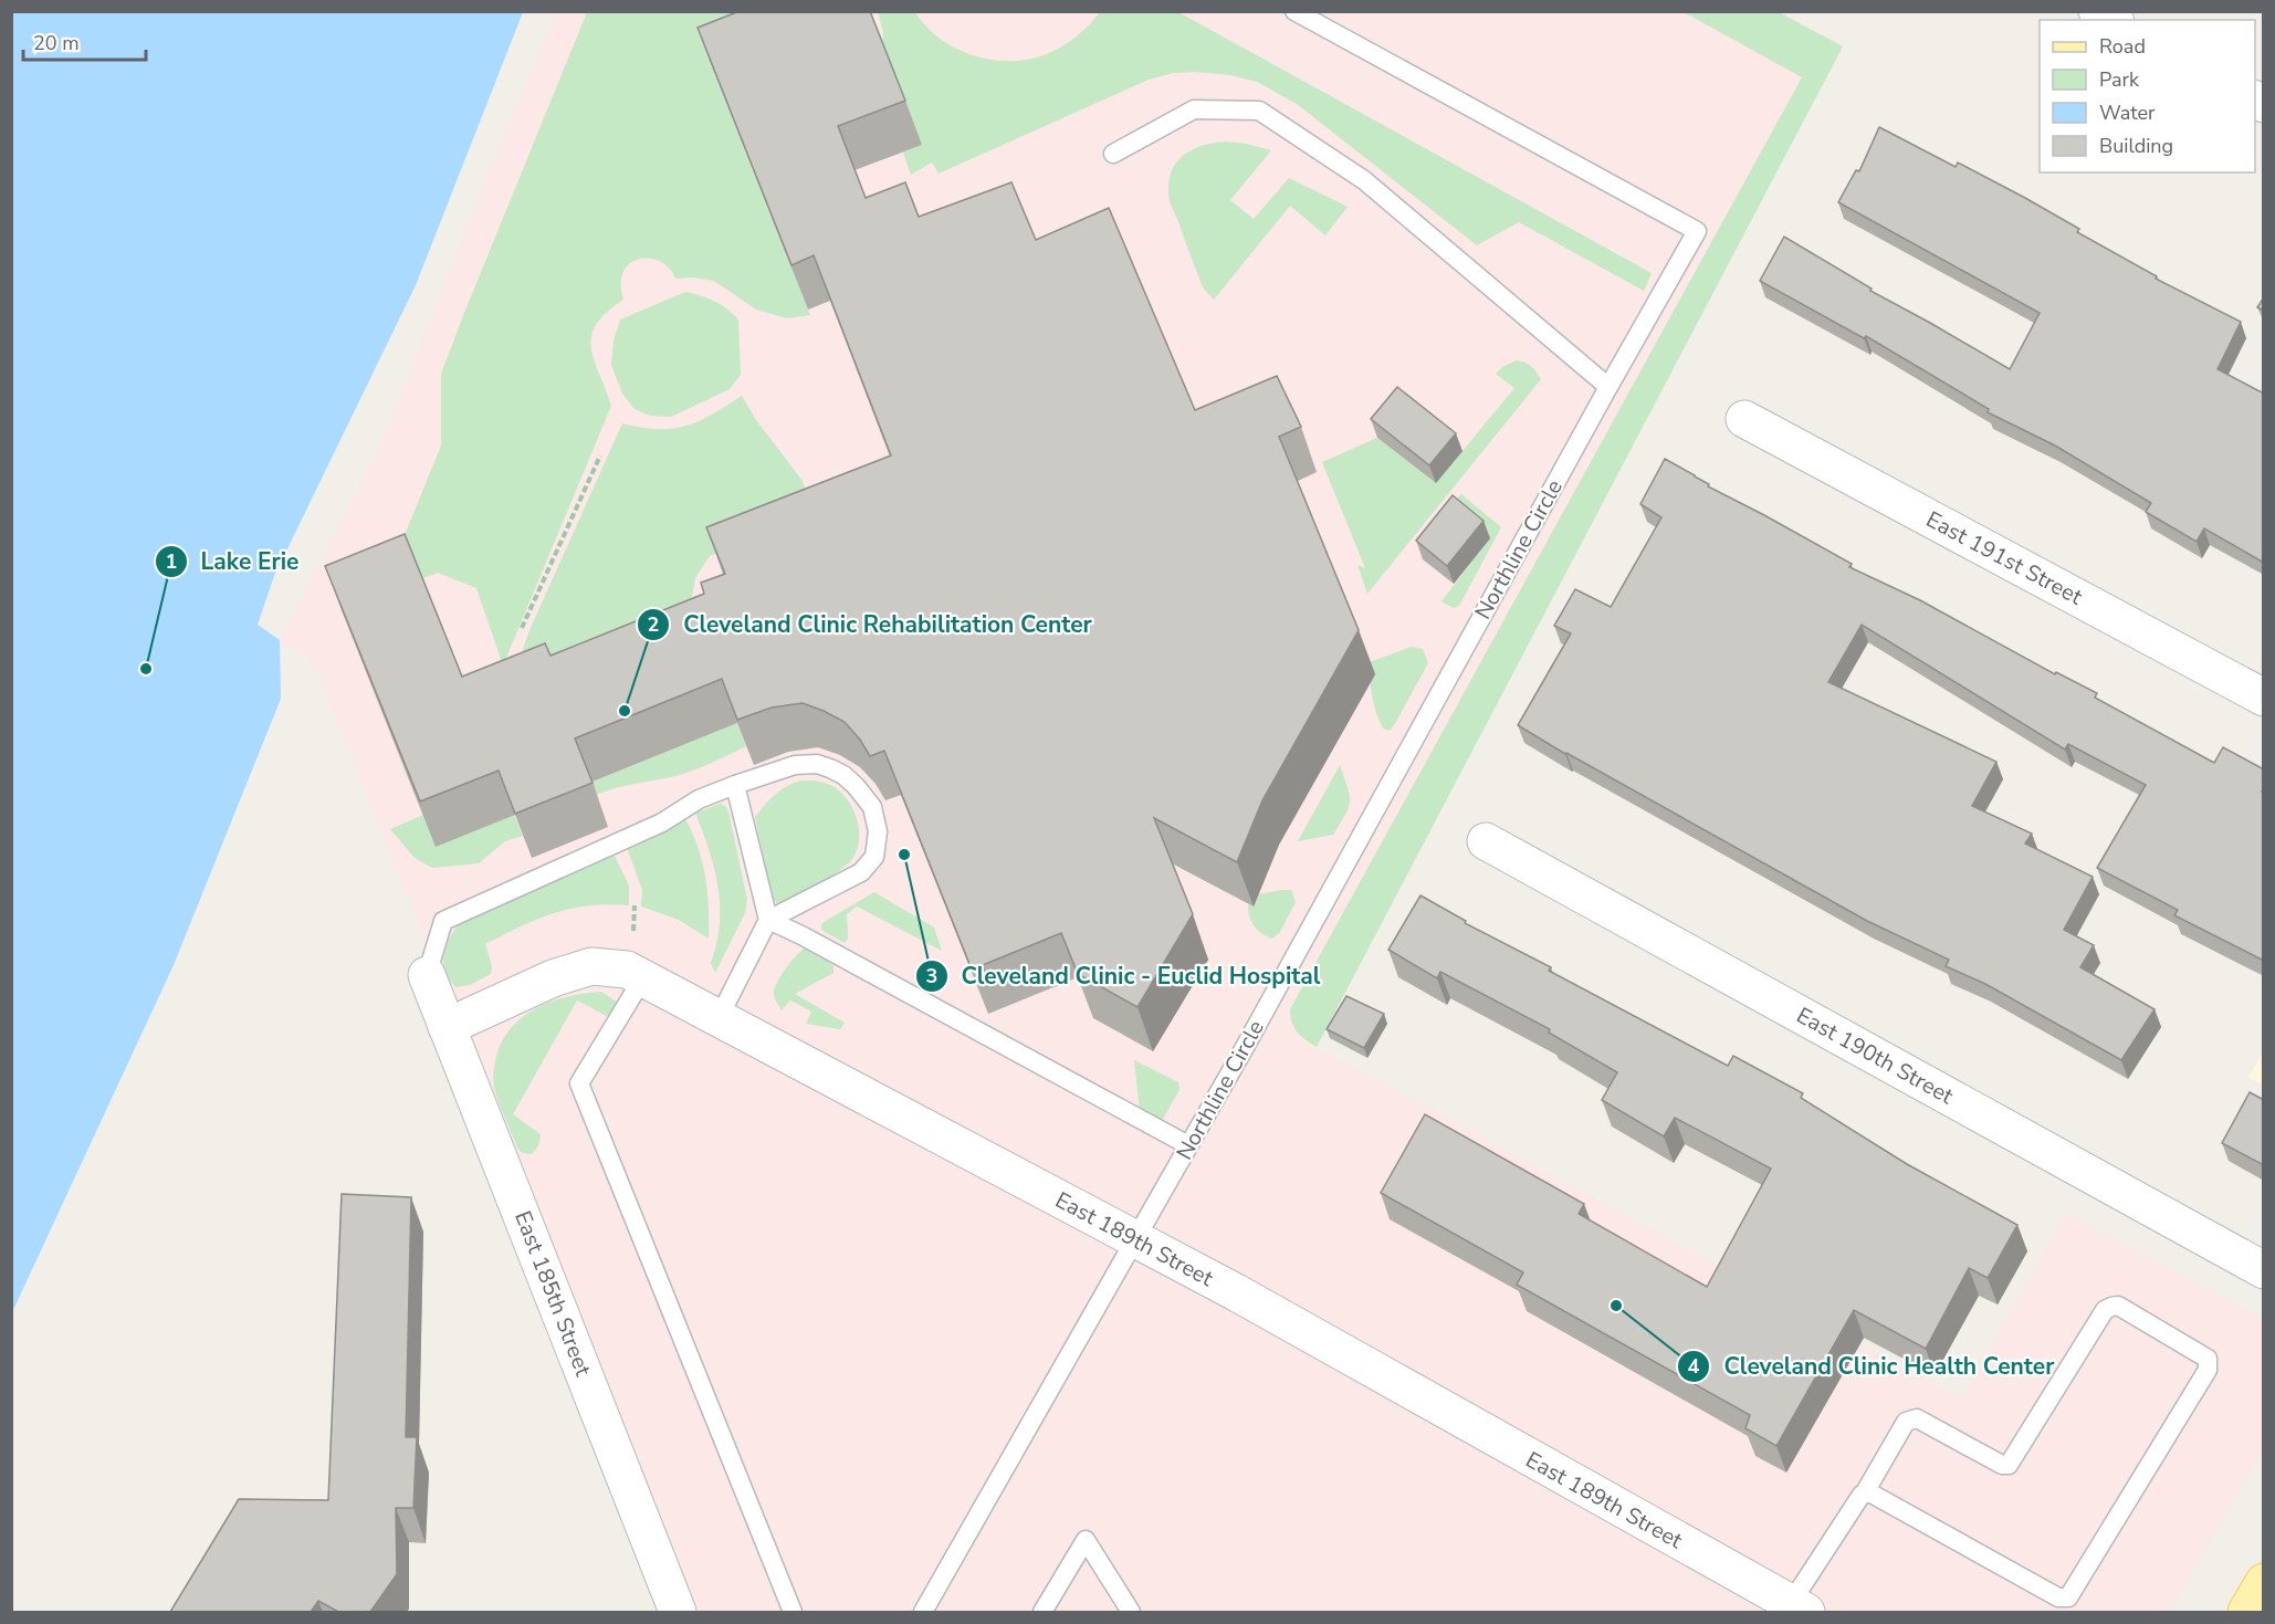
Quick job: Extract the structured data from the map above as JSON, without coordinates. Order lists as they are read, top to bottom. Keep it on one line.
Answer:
{"streets":{"street":["East 191st Street","East 190th Street","East 189th Street","East 185th Street"],"lane":["Northline Circle"]},"crossings":[["Northline Circle","East 189th Street"],["East 189th Street","East 185th Street"]],"places":["Lake Erie","Cleveland Clinic Rehabilitation Center","Cleveland Clinic - Euclid Hospital","Cleveland Clinic Health Center"],"legend":["Road","Park","Water","Building"],"scale_bar":"20 m"}
